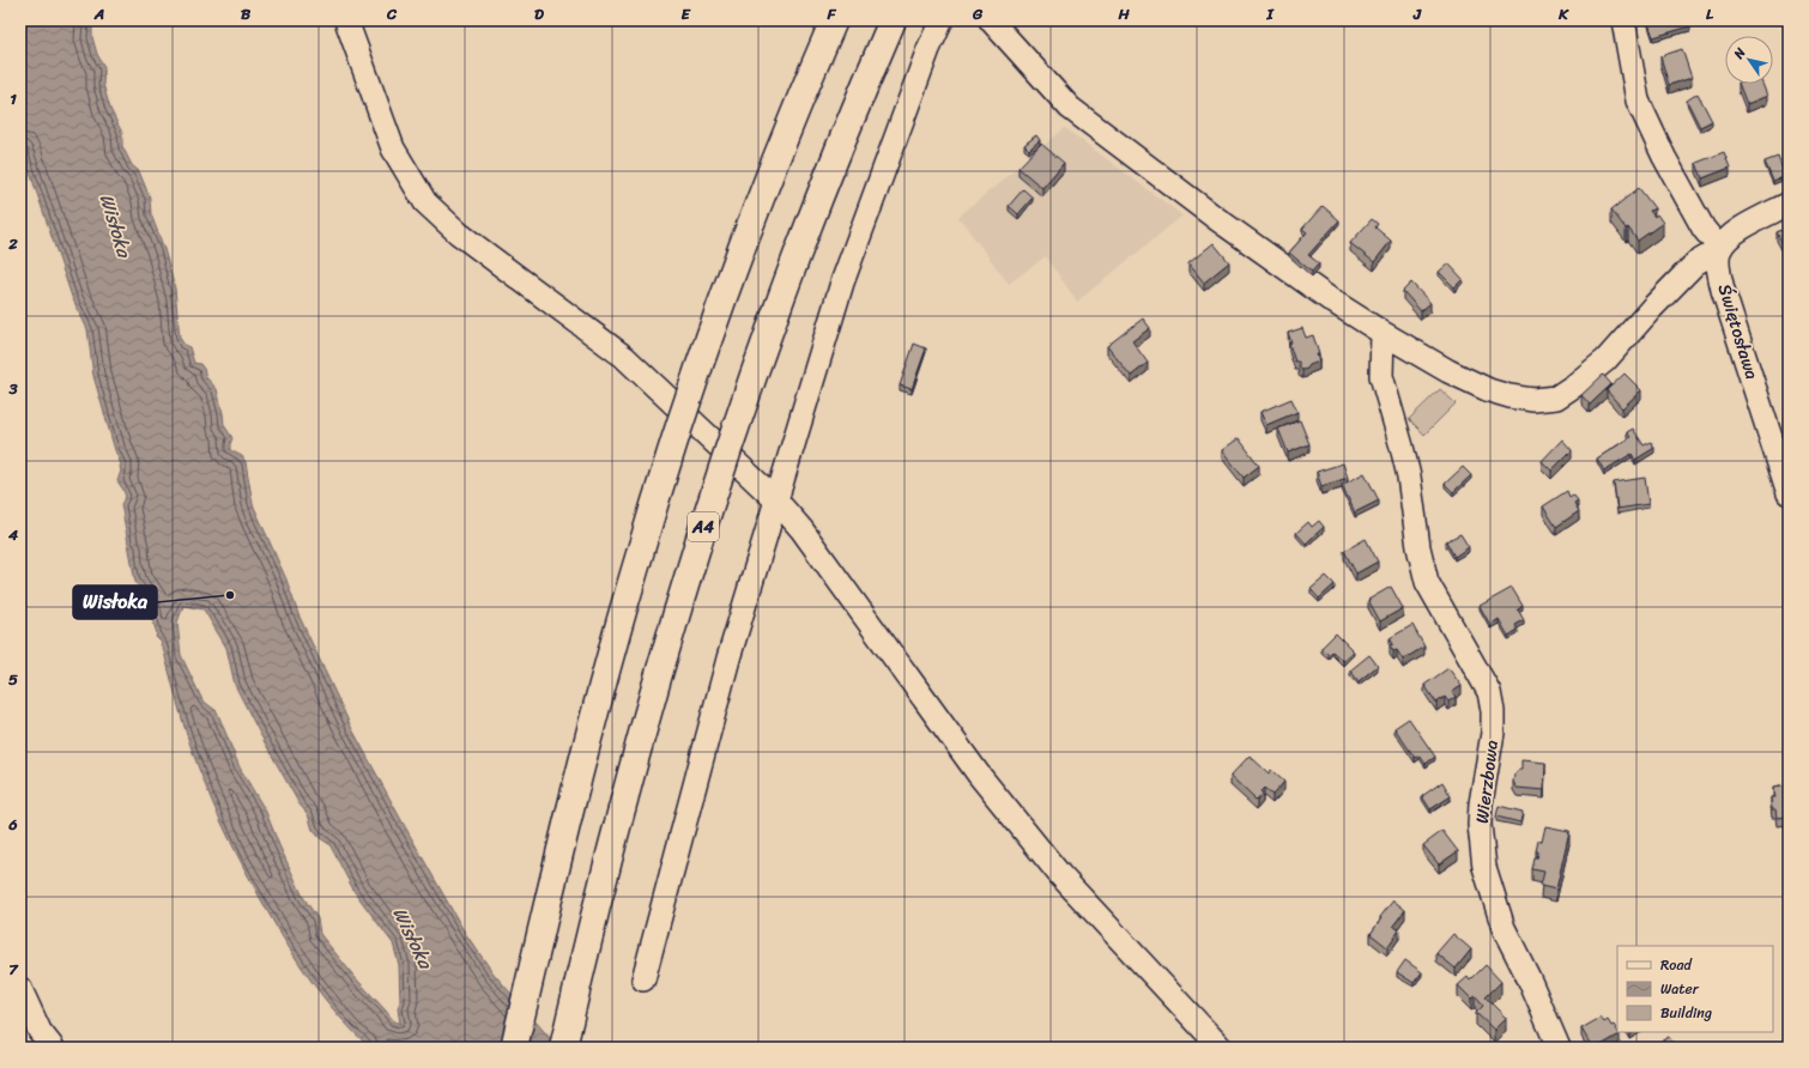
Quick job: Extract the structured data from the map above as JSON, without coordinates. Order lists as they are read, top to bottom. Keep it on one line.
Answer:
{"streets":{"highway":["A4"],"street":["Świętosława","Wierzbowa"]},"water":["Wisłoka"],"places":["Wisłoka"],"legend":["Road","Water","Building"],"north":"top left","grid":{"columns":["A","B","C","D","E","F","G","H","I","J","K","L"],"rows":["1","2","3","4","5","6","7"]}}
